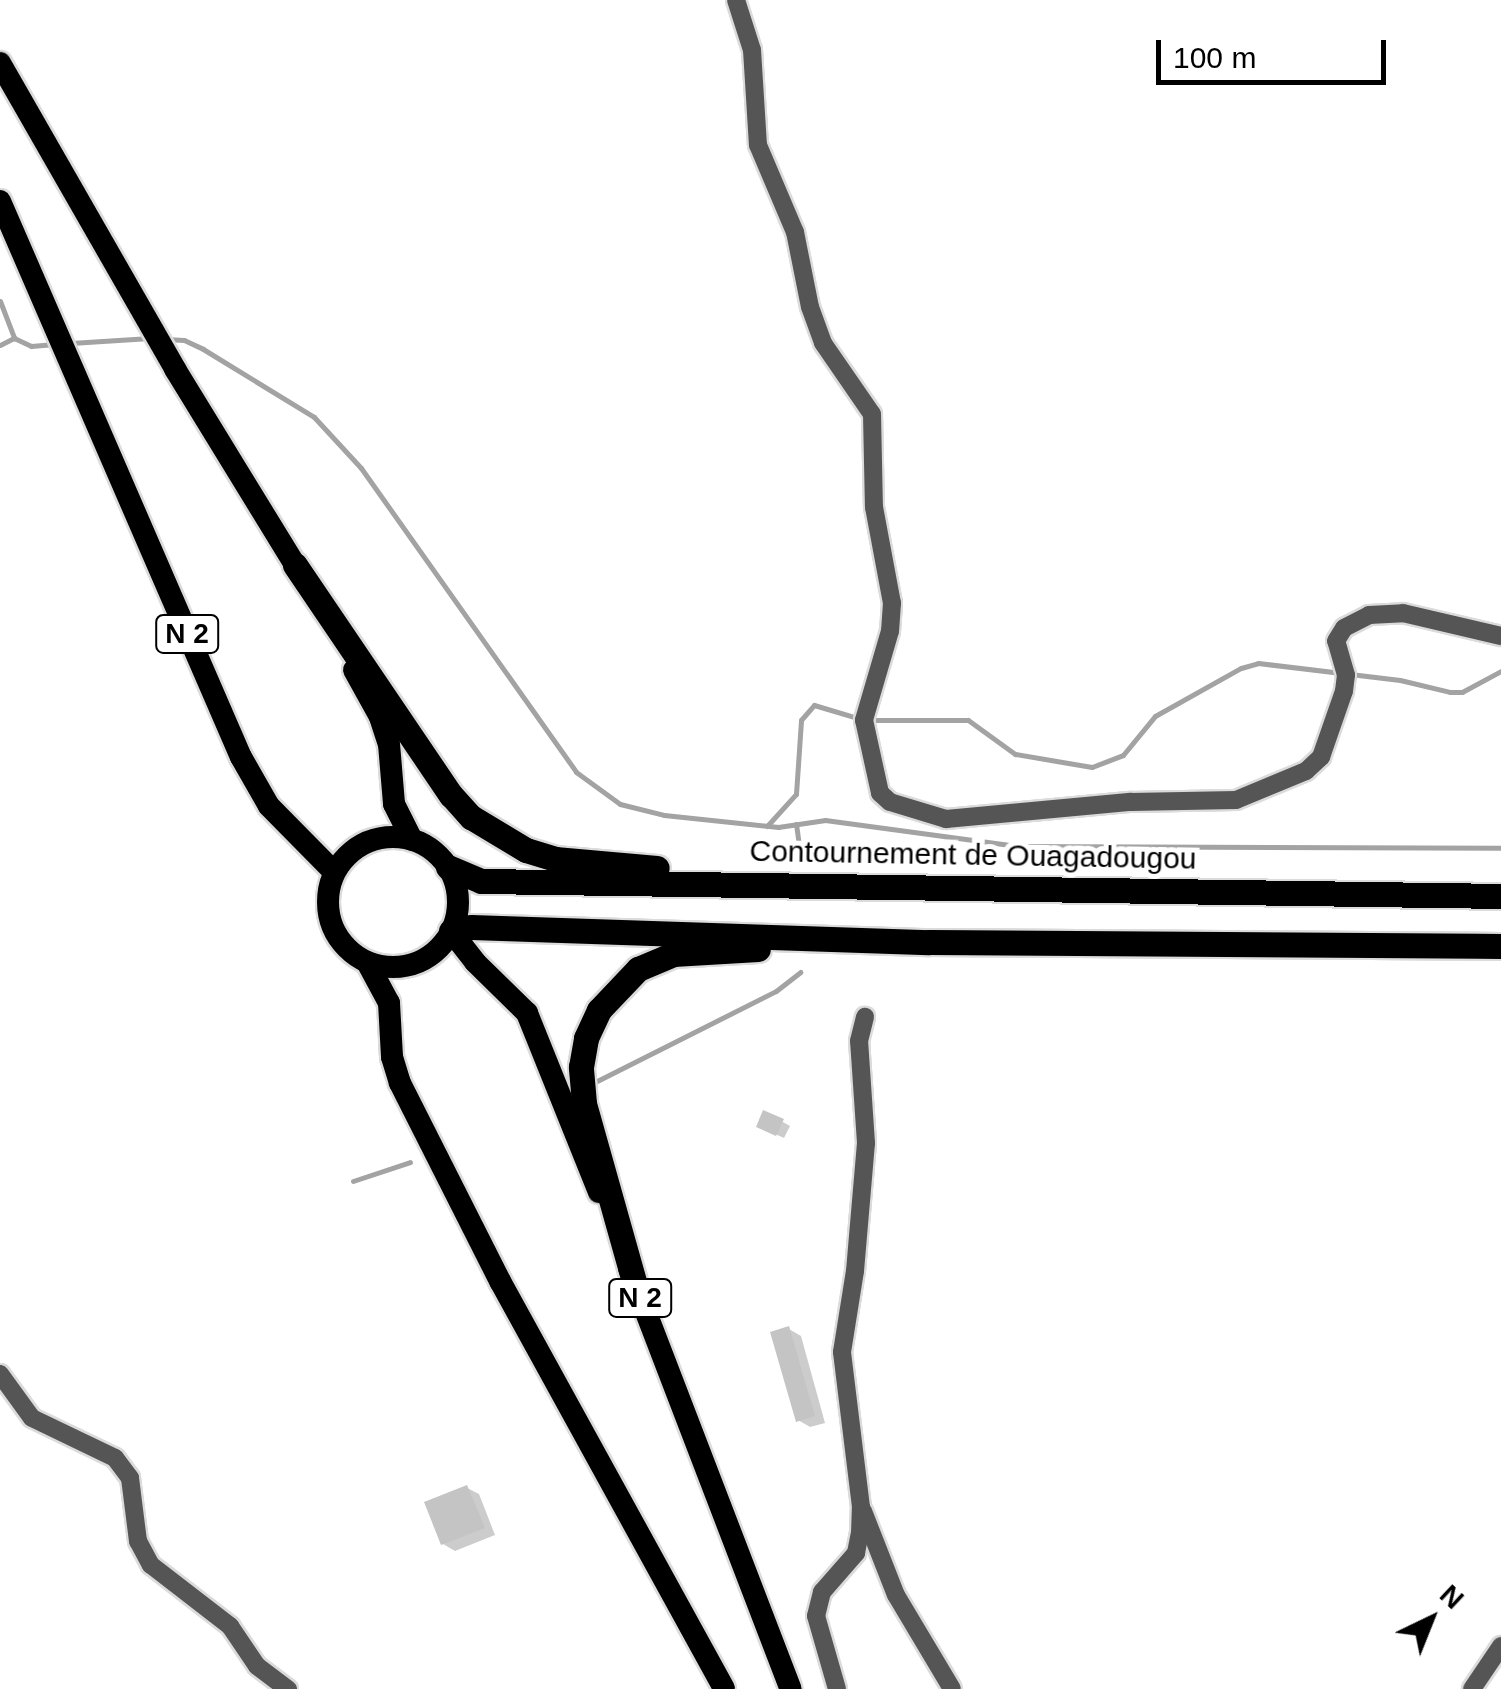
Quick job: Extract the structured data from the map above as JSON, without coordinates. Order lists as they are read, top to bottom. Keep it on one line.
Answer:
{"streets":{"highway":["Contournement de Ouagadougou"],"main road":["N 2"]},"crossings":[["N 2","Contournement de Ouagadougou"]],"scale_bar":"100 m","north":"top right"}
